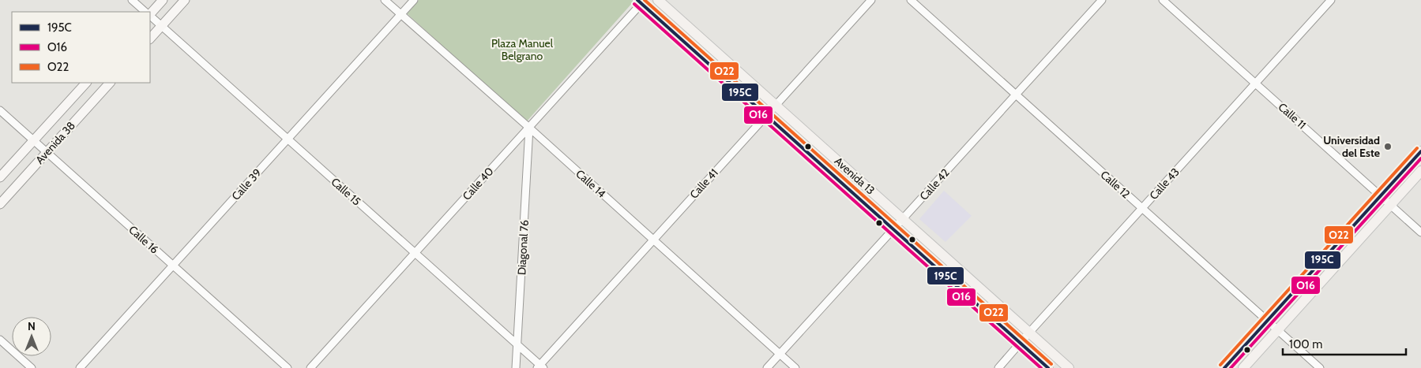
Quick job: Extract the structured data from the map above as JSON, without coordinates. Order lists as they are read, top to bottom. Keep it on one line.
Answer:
{"streets":{"main road":["Avenida 38","Avenida 13"],"street":["Calle 11","Calle 40","Calle 14","Calle 41","Calle 43","Calle 39","Calle 42","Calle 12","Calle 15","Calle 16","Diagonal 76"]},"crossings":[["Calle 11","Calle 43"],["Avenida 38","Calle 16"],["Avenida 13","Calle 40"],["Avenida 13","Calle 41"],["Avenida 13","Calle 43"],["Avenida 13","Calle 42"],["Calle 40","Calle 14"],["Calle 40","Calle 15"],["Calle 40","Diagonal 76"],["Calle 14","Calle 41"],["Calle 14","Calle 39"],["Calle 14","Calle 42"],["Calle 14","Diagonal 76"],["Calle 41","Calle 15"],["Calle 43","Calle 12"],["Calle 39","Calle 15"],["Calle 39","Calle 16"],["Calle 42","Calle 12"],["Calle 15","Diagonal 76"]],"parks":["Plaza Manuel Belgrano"],"places":["Universidad del Este"],"lines":["transit line 195C","transit line O22","transit line O16"],"legend":["195C","O16","O22"],"scale_bar":"100 m","north":"top"}
